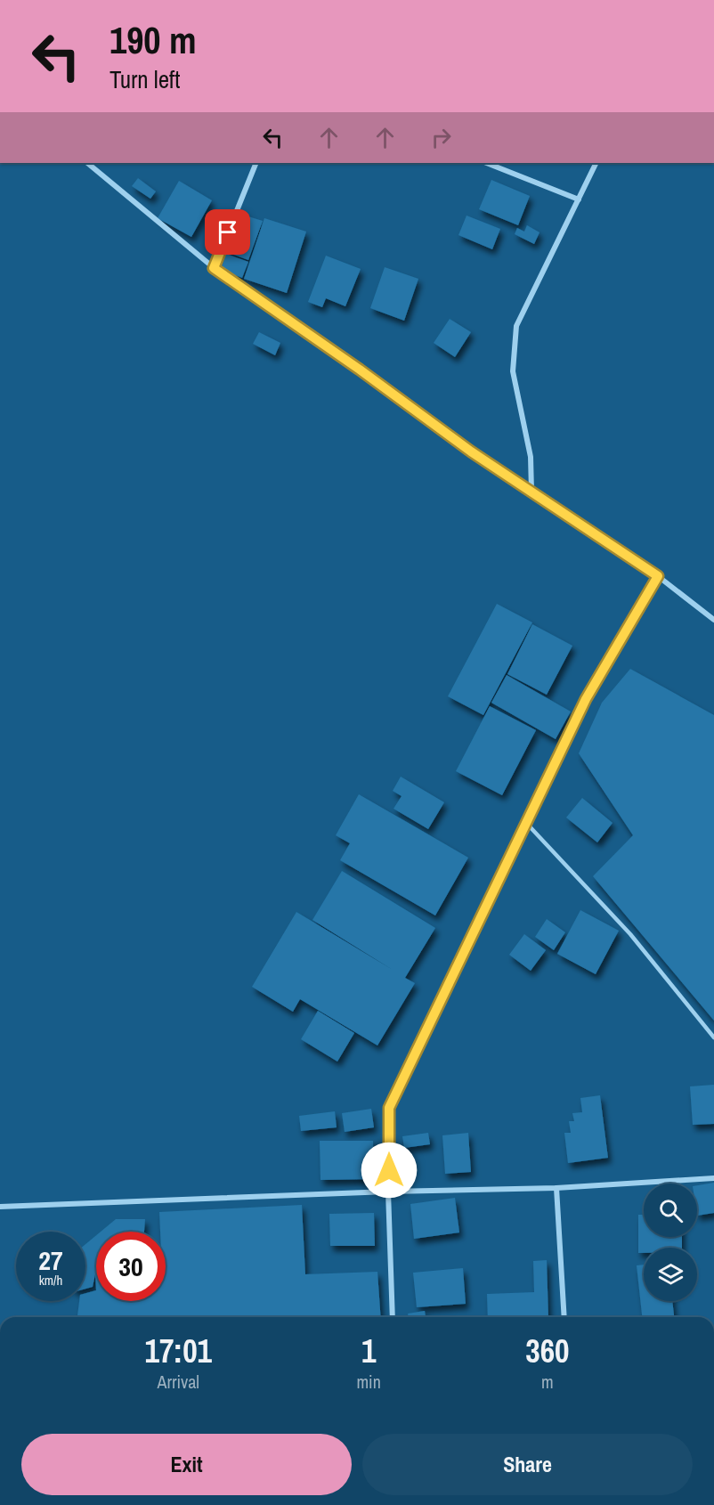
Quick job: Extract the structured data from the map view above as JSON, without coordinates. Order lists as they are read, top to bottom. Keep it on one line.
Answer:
{"page":{"turn":["190 m","Turn left"],"speed":"27 km/h","limit":"30","eta":["17:01","Arrival","1","min","360","m"],"buttons":["Exit","Share"]}}
